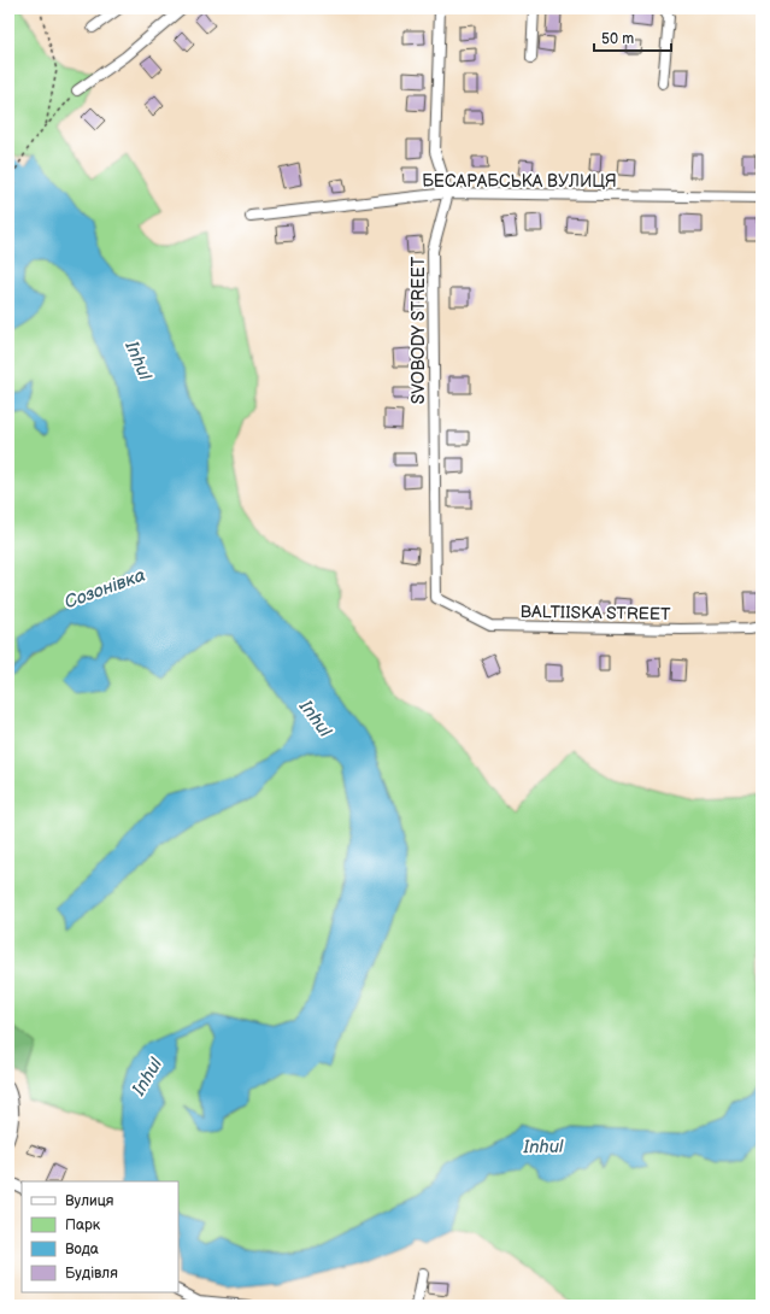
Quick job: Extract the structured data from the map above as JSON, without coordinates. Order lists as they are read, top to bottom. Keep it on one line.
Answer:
{"streets":{"street":["БЕСАРАБСЬКА ВУЛИЦЯ","SVOBODY STREET","BALTIISKA STREET"]},"crossings":[["БЕСАРАБСЬКА ВУЛИЦЯ","SVOBODY STREET"],["SVOBODY STREET","BALTIISKA STREET"]],"water":["Inhul","Созонівка"],"legend":["Вулиця","Парк","Вода","Будівля"],"scale_bar":"50 m"}
